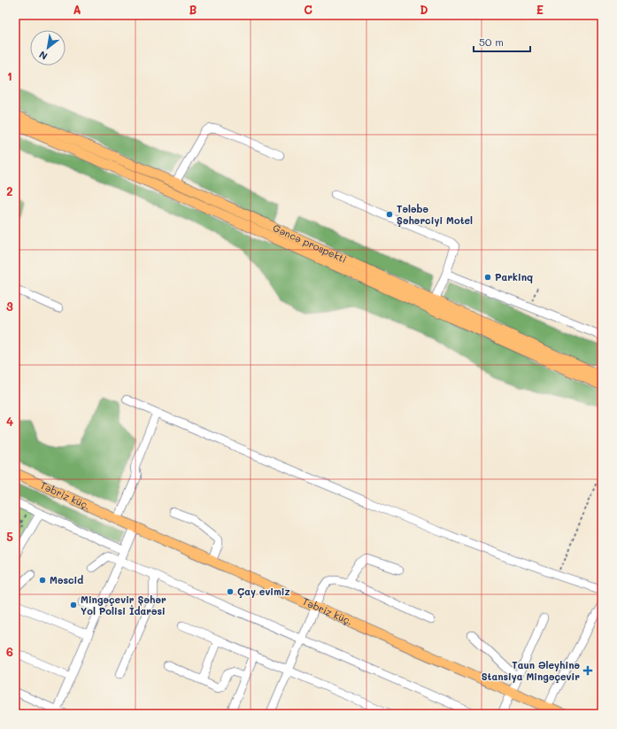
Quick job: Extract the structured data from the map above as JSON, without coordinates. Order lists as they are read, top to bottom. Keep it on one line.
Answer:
{"streets":{"main road":["Gəncə prospekti","Təbriz küç."]},"places":{"other":["Tələbə Şəhərciyi Motel","Parkinq","Məscid","Çay evimiz","Mingəçevir Şəhər Yol Polisi İdarəsi"],"health":["Taun Əleyhinə Stansiya Mingəçevir"]},"scale_bar":"50 m","north":"bottom left","grid":{"columns":["A","B","C","D","E"],"rows":["1","2","3","4","5","6"]}}
